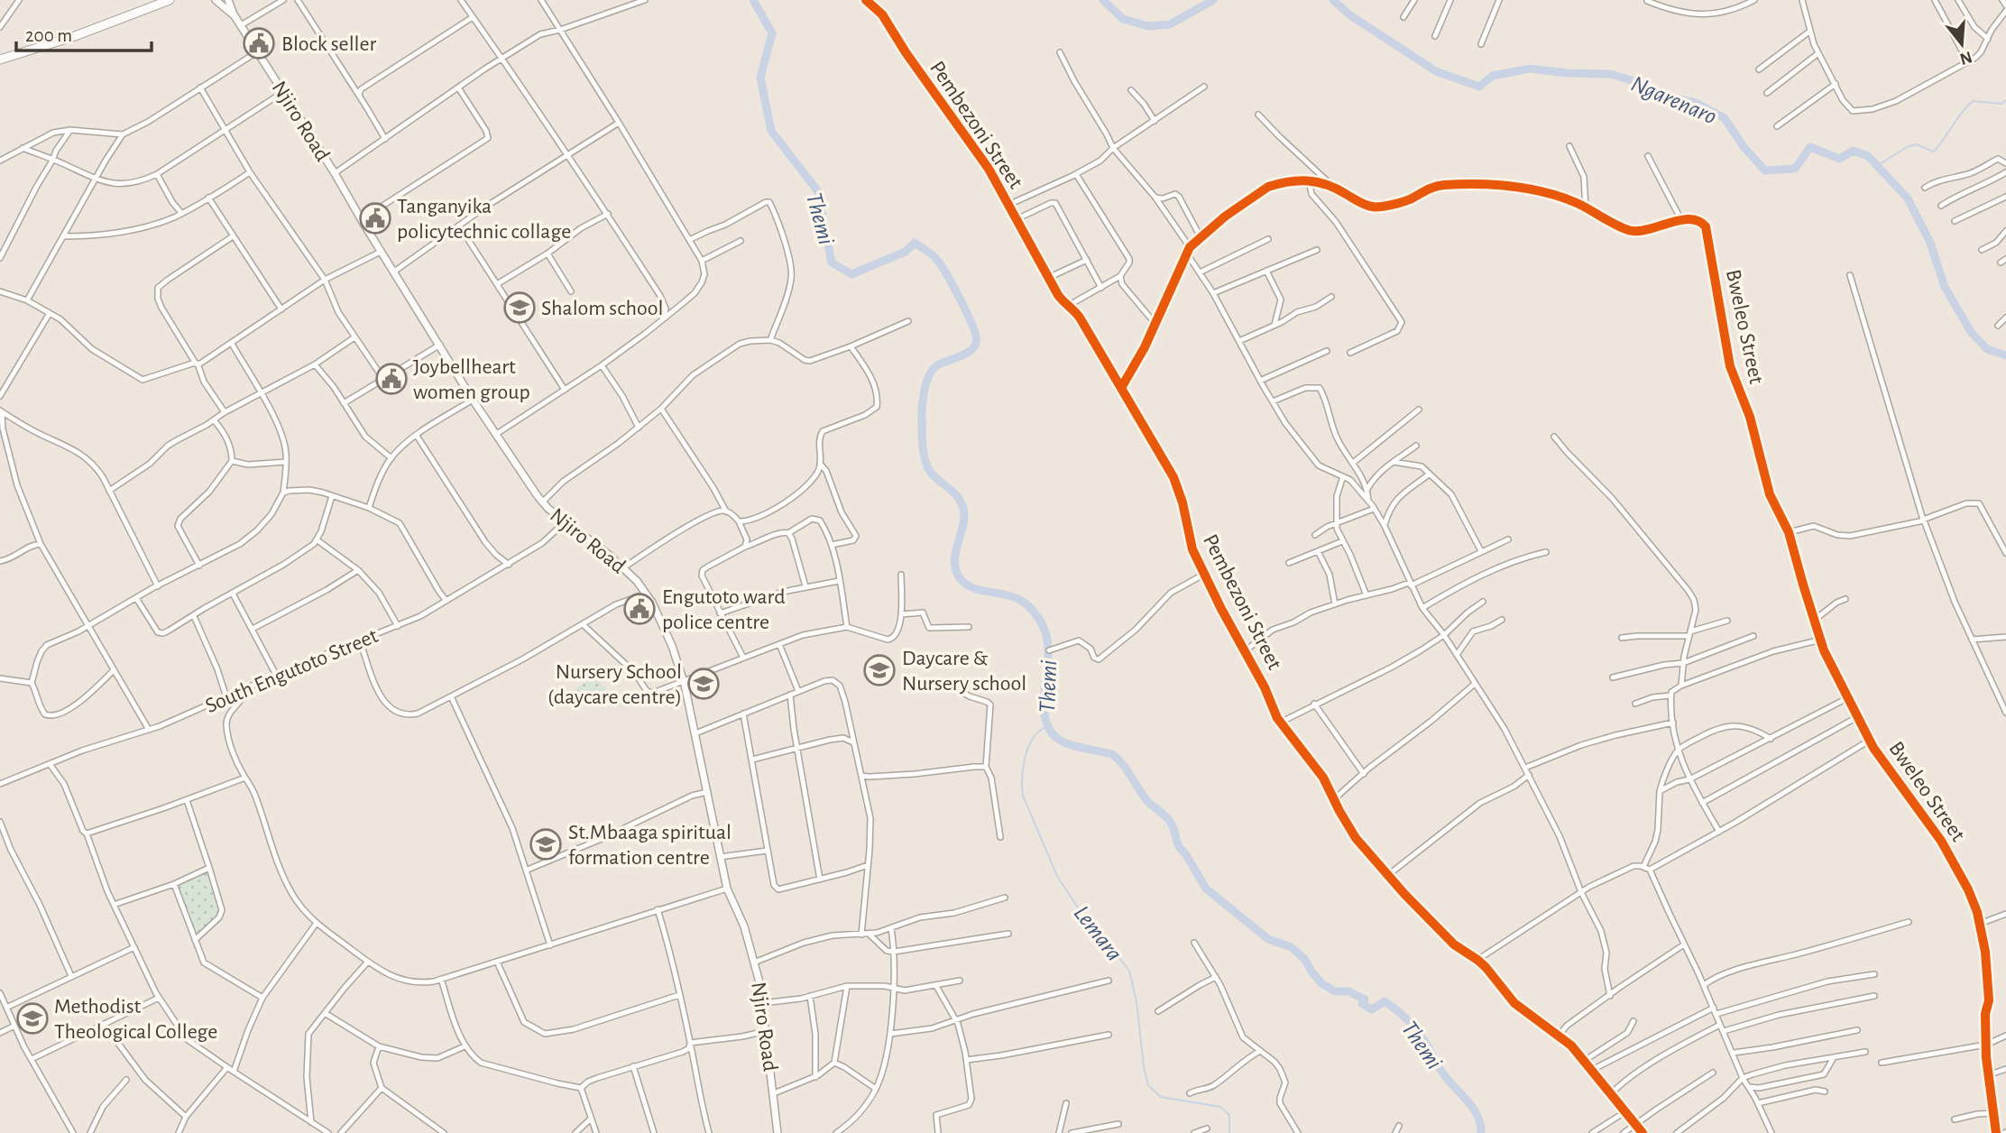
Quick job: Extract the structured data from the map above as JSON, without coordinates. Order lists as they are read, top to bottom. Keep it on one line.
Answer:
{"streets":{"street":["Njiro Road","Pembezoni Street","Bweleo Street","South Engutoto Street"]},"crossings":[["Njiro Road","South Engutoto Street"]],"water":["Ngarenaro","Themi","Lemara"],"places":{"public building":["Block seller","Tanganyika policytechnic collage","Joybellheart women group","Engutoto ward police centre"],"school or university":["Shalom school","Daycare & Nursery school","Nursery School (daycare centre)","St.Mbaaga spiritual formation centre","Methodist Theological College"]},"scale_bar":"200 m","north":"bottom"}
